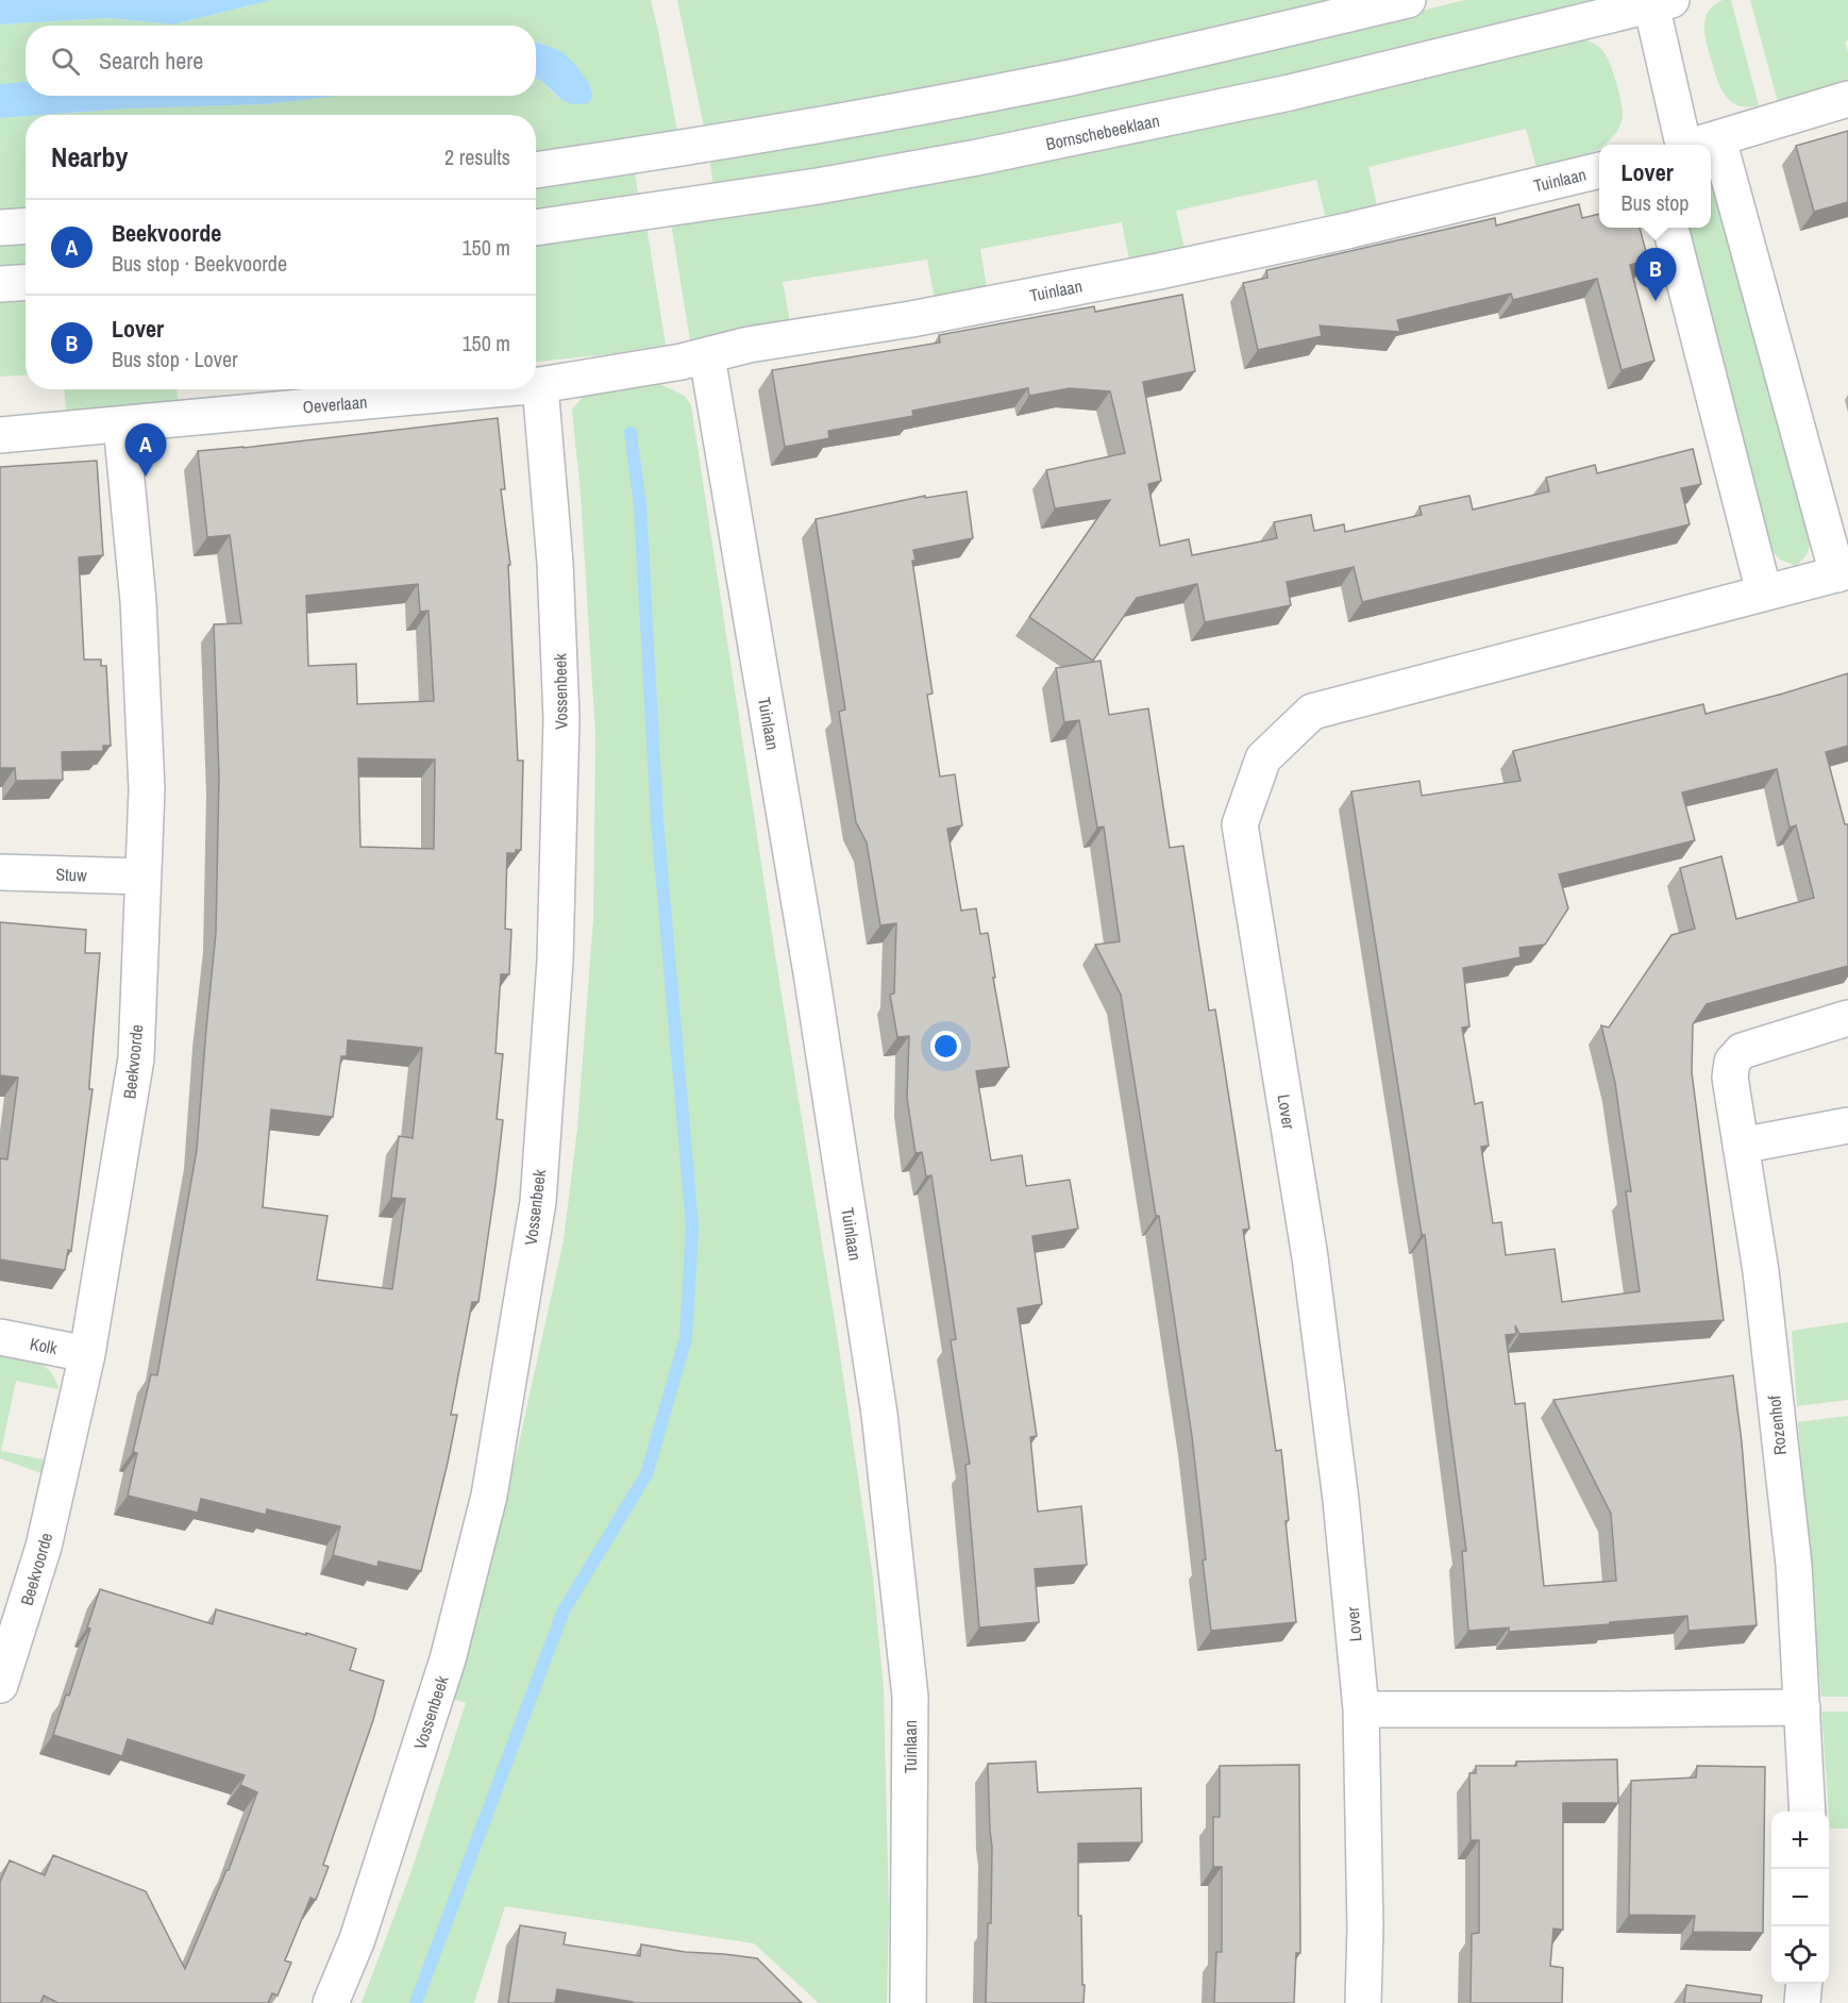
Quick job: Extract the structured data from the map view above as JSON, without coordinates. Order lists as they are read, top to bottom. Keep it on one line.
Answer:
{"streets":{"street":["Bornschebeeklaan","Tuinlaan","Oeverlaan","Vossenbeek","Stuw","Beekvoorde","Lover","Kolk","Rozenhof"]},"crossings":[["Tuinlaan","Oeverlaan"],["Oeverlaan","Vossenbeek"],["Oeverlaan","Beekvoorde"],["Stuw","Beekvoorde"],["Beekvoorde","Kolk"]],"page":{"search":"Search here","heading":["Nearby","2 results"],"popup":["Lover","Bus stop"],"list":[{"mark":"A","name":"Beekvoorde","note":"Bus stop · Beekvoorde","value":"150 m"},{"mark":"B","name":"Lover","note":"Bus stop · Lover","value":"150 m"}],"pins":["B","A"],"map_buttons":["+","−"]}}
